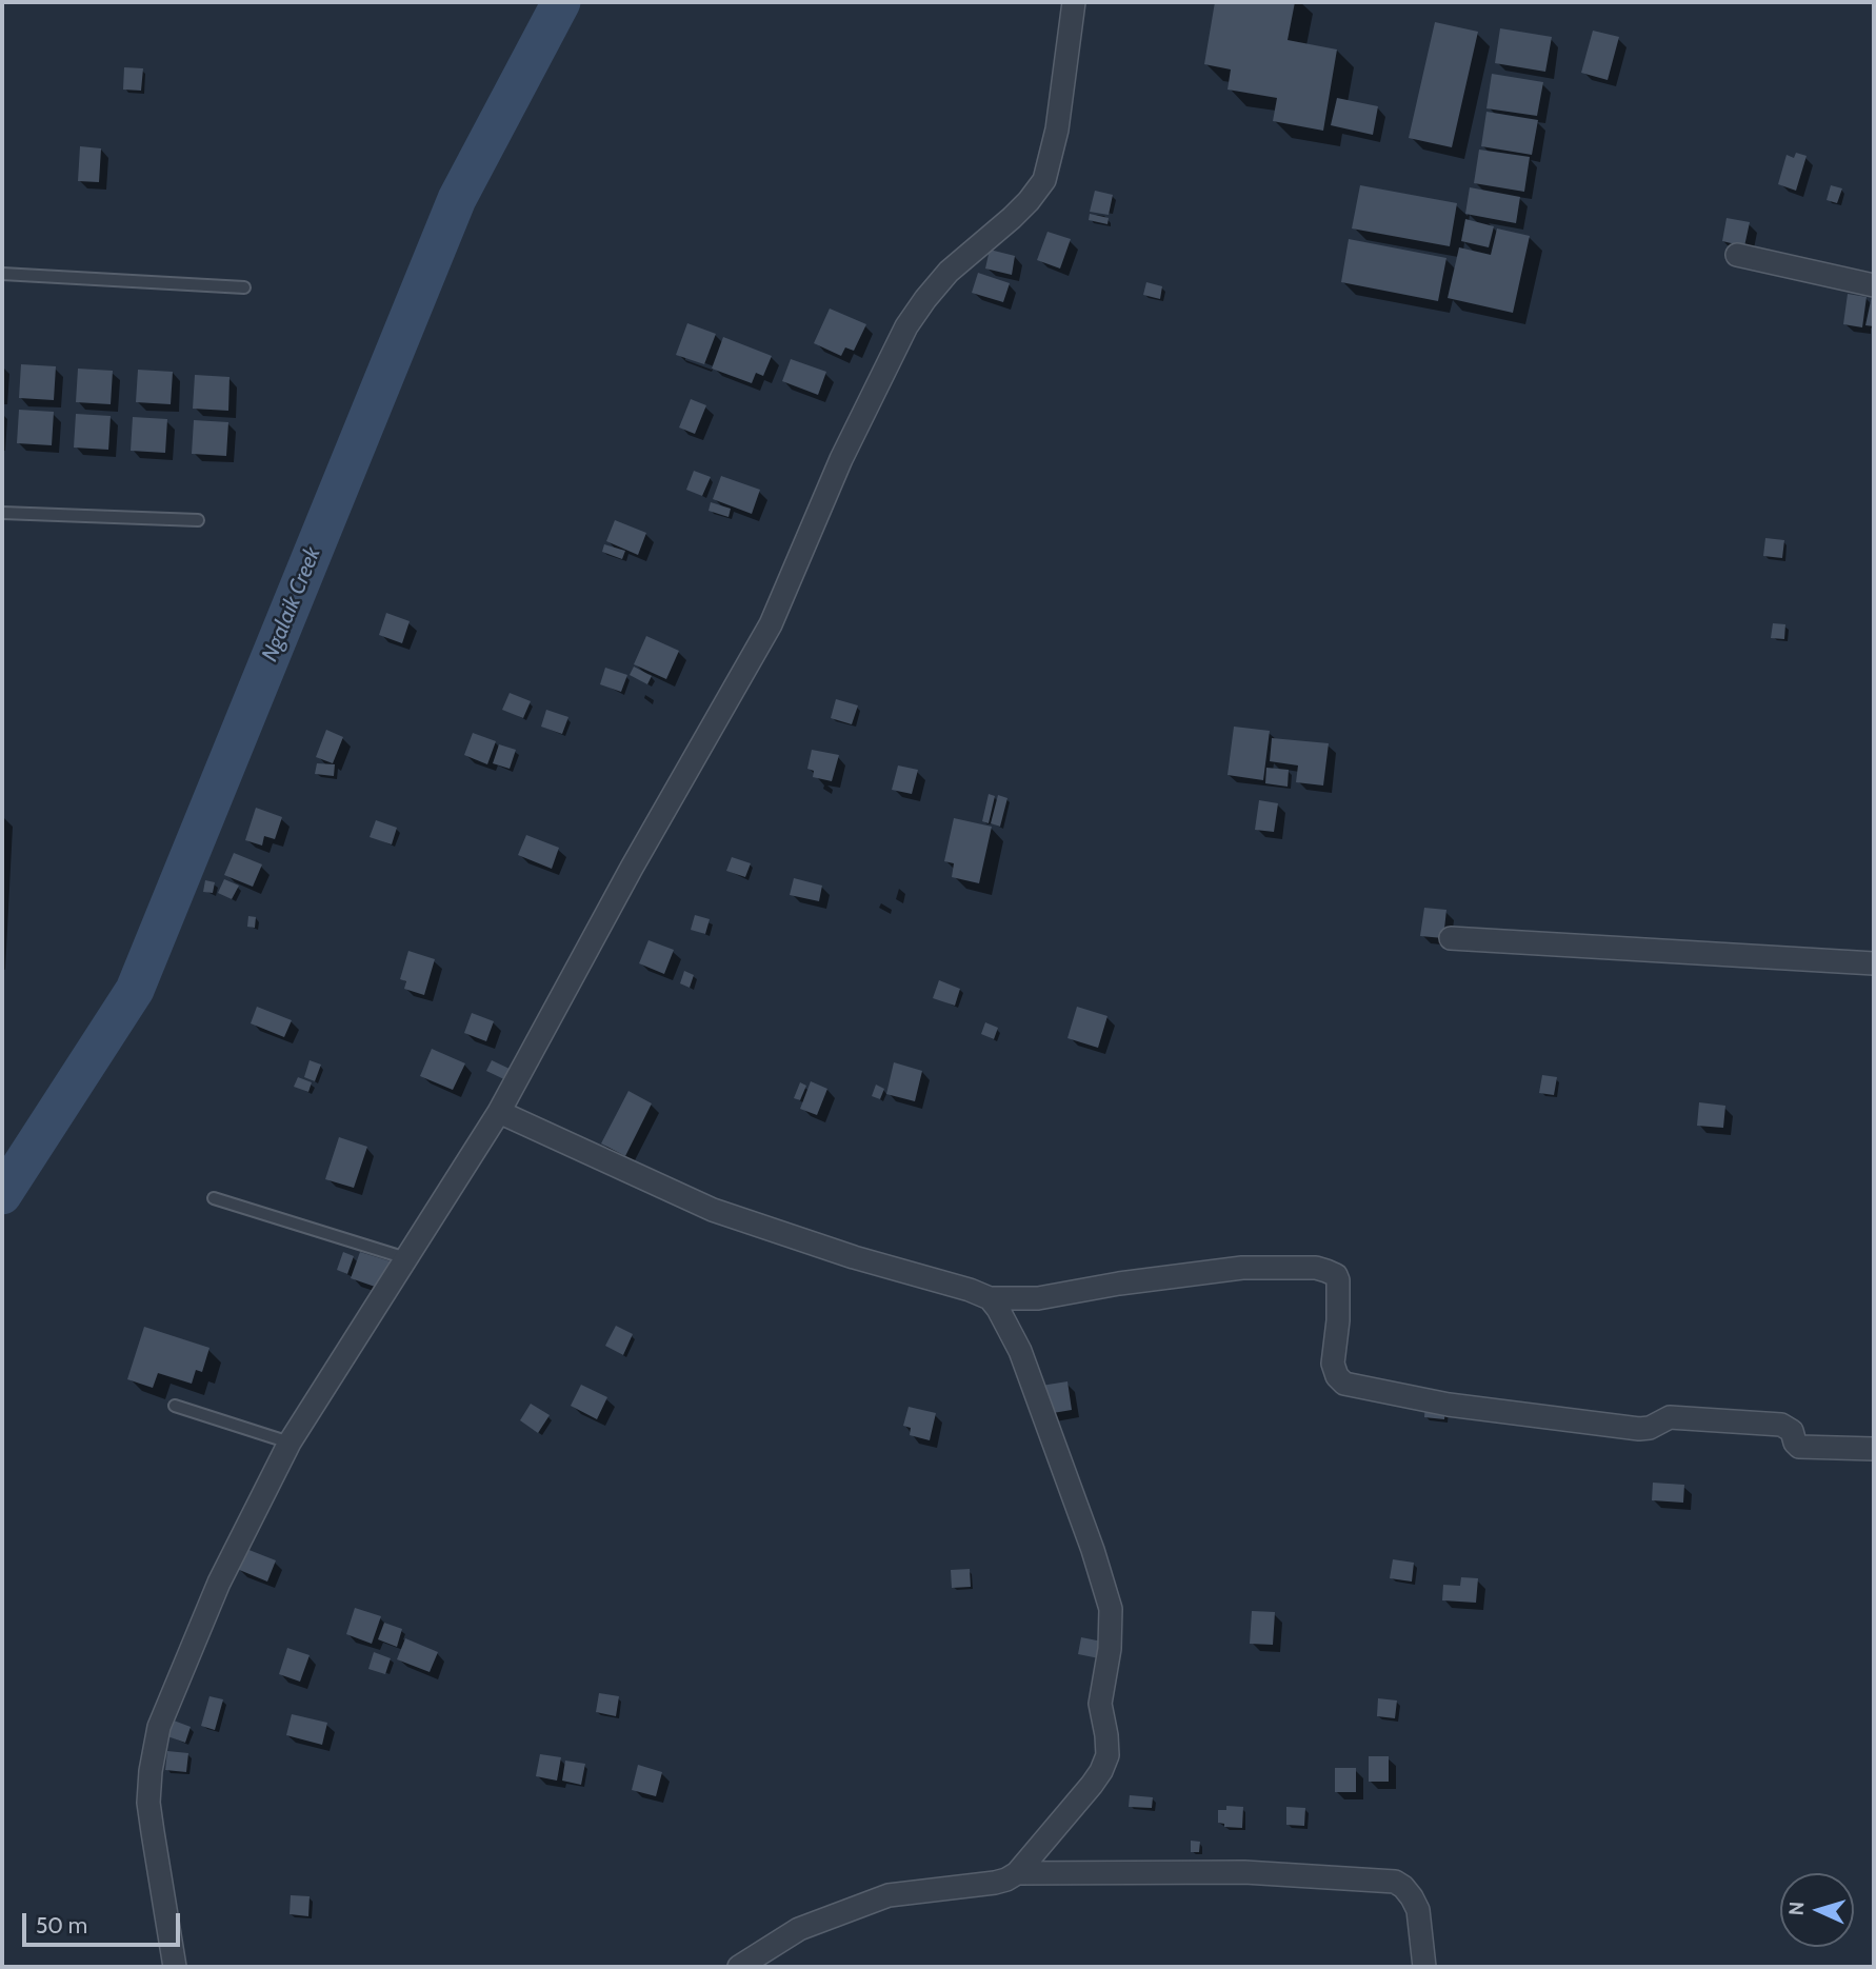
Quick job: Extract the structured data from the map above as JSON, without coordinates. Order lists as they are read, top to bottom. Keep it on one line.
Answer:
{"water":["Ngalaik Creek"],"scale_bar":"50 m","north":"left"}
